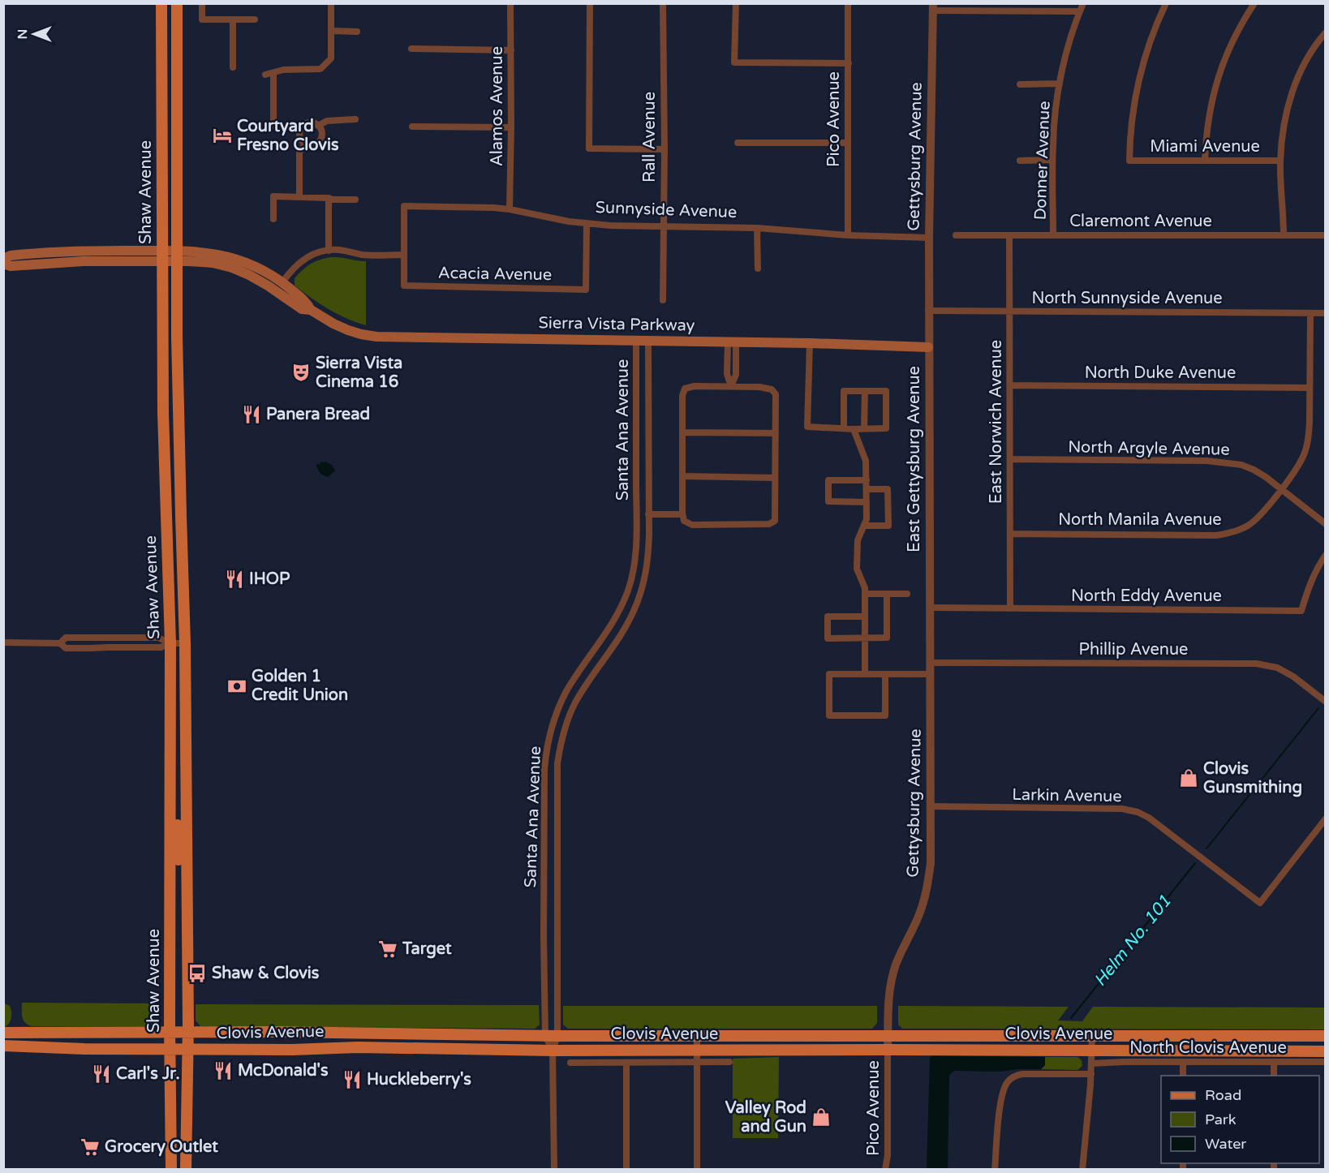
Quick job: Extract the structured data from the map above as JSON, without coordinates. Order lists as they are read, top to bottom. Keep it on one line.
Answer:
{"streets":{"main road":["Shaw Avenue","Sierra Vista Parkway","Clovis Avenue"],"street":["Alamos Avenue","Pico Avenue","Rall Avenue","Miami Avenue","Gettysburg Avenue","Donner Avenue","Sunnyside Avenue","Claremont Avenue","Acacia Avenue","North Sunnyside Avenue","North Duke Avenue","East Norwich Avenue","Santa Ana Avenue","North Argyle Avenue","East Gettysburg Avenue","North Manila Avenue","North Eddy Avenue","Phillip Avenue","Larkin Avenue","North Clovis Avenue"]},"crossings":[["Alamos Avenue","Sunnyside Avenue"],["Pico Avenue","Gettysburg Avenue"],["Pico Avenue","Sunnyside Avenue"],["Pico Avenue","Clovis Avenue"],["Rall Avenue","Sunnyside Avenue"],["Gettysburg Avenue","Sunnyside Avenue"],["Gettysburg Avenue","North Sunnyside Avenue"],["Gettysburg Avenue","East Gettysburg Avenue"],["Gettysburg Avenue","North Eddy Avenue"],["Gettysburg Avenue","Phillip Avenue"],["Gettysburg Avenue","Larkin Avenue"],["Gettysburg Avenue","Clovis Avenue"],["Donner Avenue","Claremont Avenue"],["Shaw Avenue","Sierra Vista Parkway"],["Shaw Avenue","Clovis Avenue"],["Sunnyside Avenue","Acacia Avenue"],["Claremont Avenue","East Norwich Avenue"],["North Sunnyside Avenue","East Norwich Avenue"],["North Sunnyside Avenue","East Gettysburg Avenue"],["North Sunnyside Avenue","North Manila Avenue"],["Sierra Vista Parkway","Santa Ana Avenue"],["Sierra Vista Parkway","East Gettysburg Avenue"],["North Duke Avenue","East Norwich Avenue"],["North Duke Avenue","North Manila Avenue"],["East Norwich Avenue","North Argyle Avenue"],["East Norwich Avenue","North Manila Avenue"],["East Norwich Avenue","North Eddy Avenue"],["Santa Ana Avenue","Clovis Avenue"],["North Argyle Avenue","North Manila Avenue"],["East Gettysburg Avenue","North Eddy Avenue"]],"water":["Helm No. 101"],"places":{"hotel":["Courtyard Fresno Clovis"],"theatre":["Sierra Vista Cinema 16"],"restaurant":["Panera Bread","IHOP","McDonald's","Carl's Jr.","Huckleberry's"],"bank":["Golden 1 Credit Union"],"shop":["Clovis Gunsmithing","Valley Rod and Gun"],"supermarket":["Target","Grocery Outlet"],"bus stop":["Shaw & Clovis"]},"legend":["Road","Park","Water"],"north":"left"}
